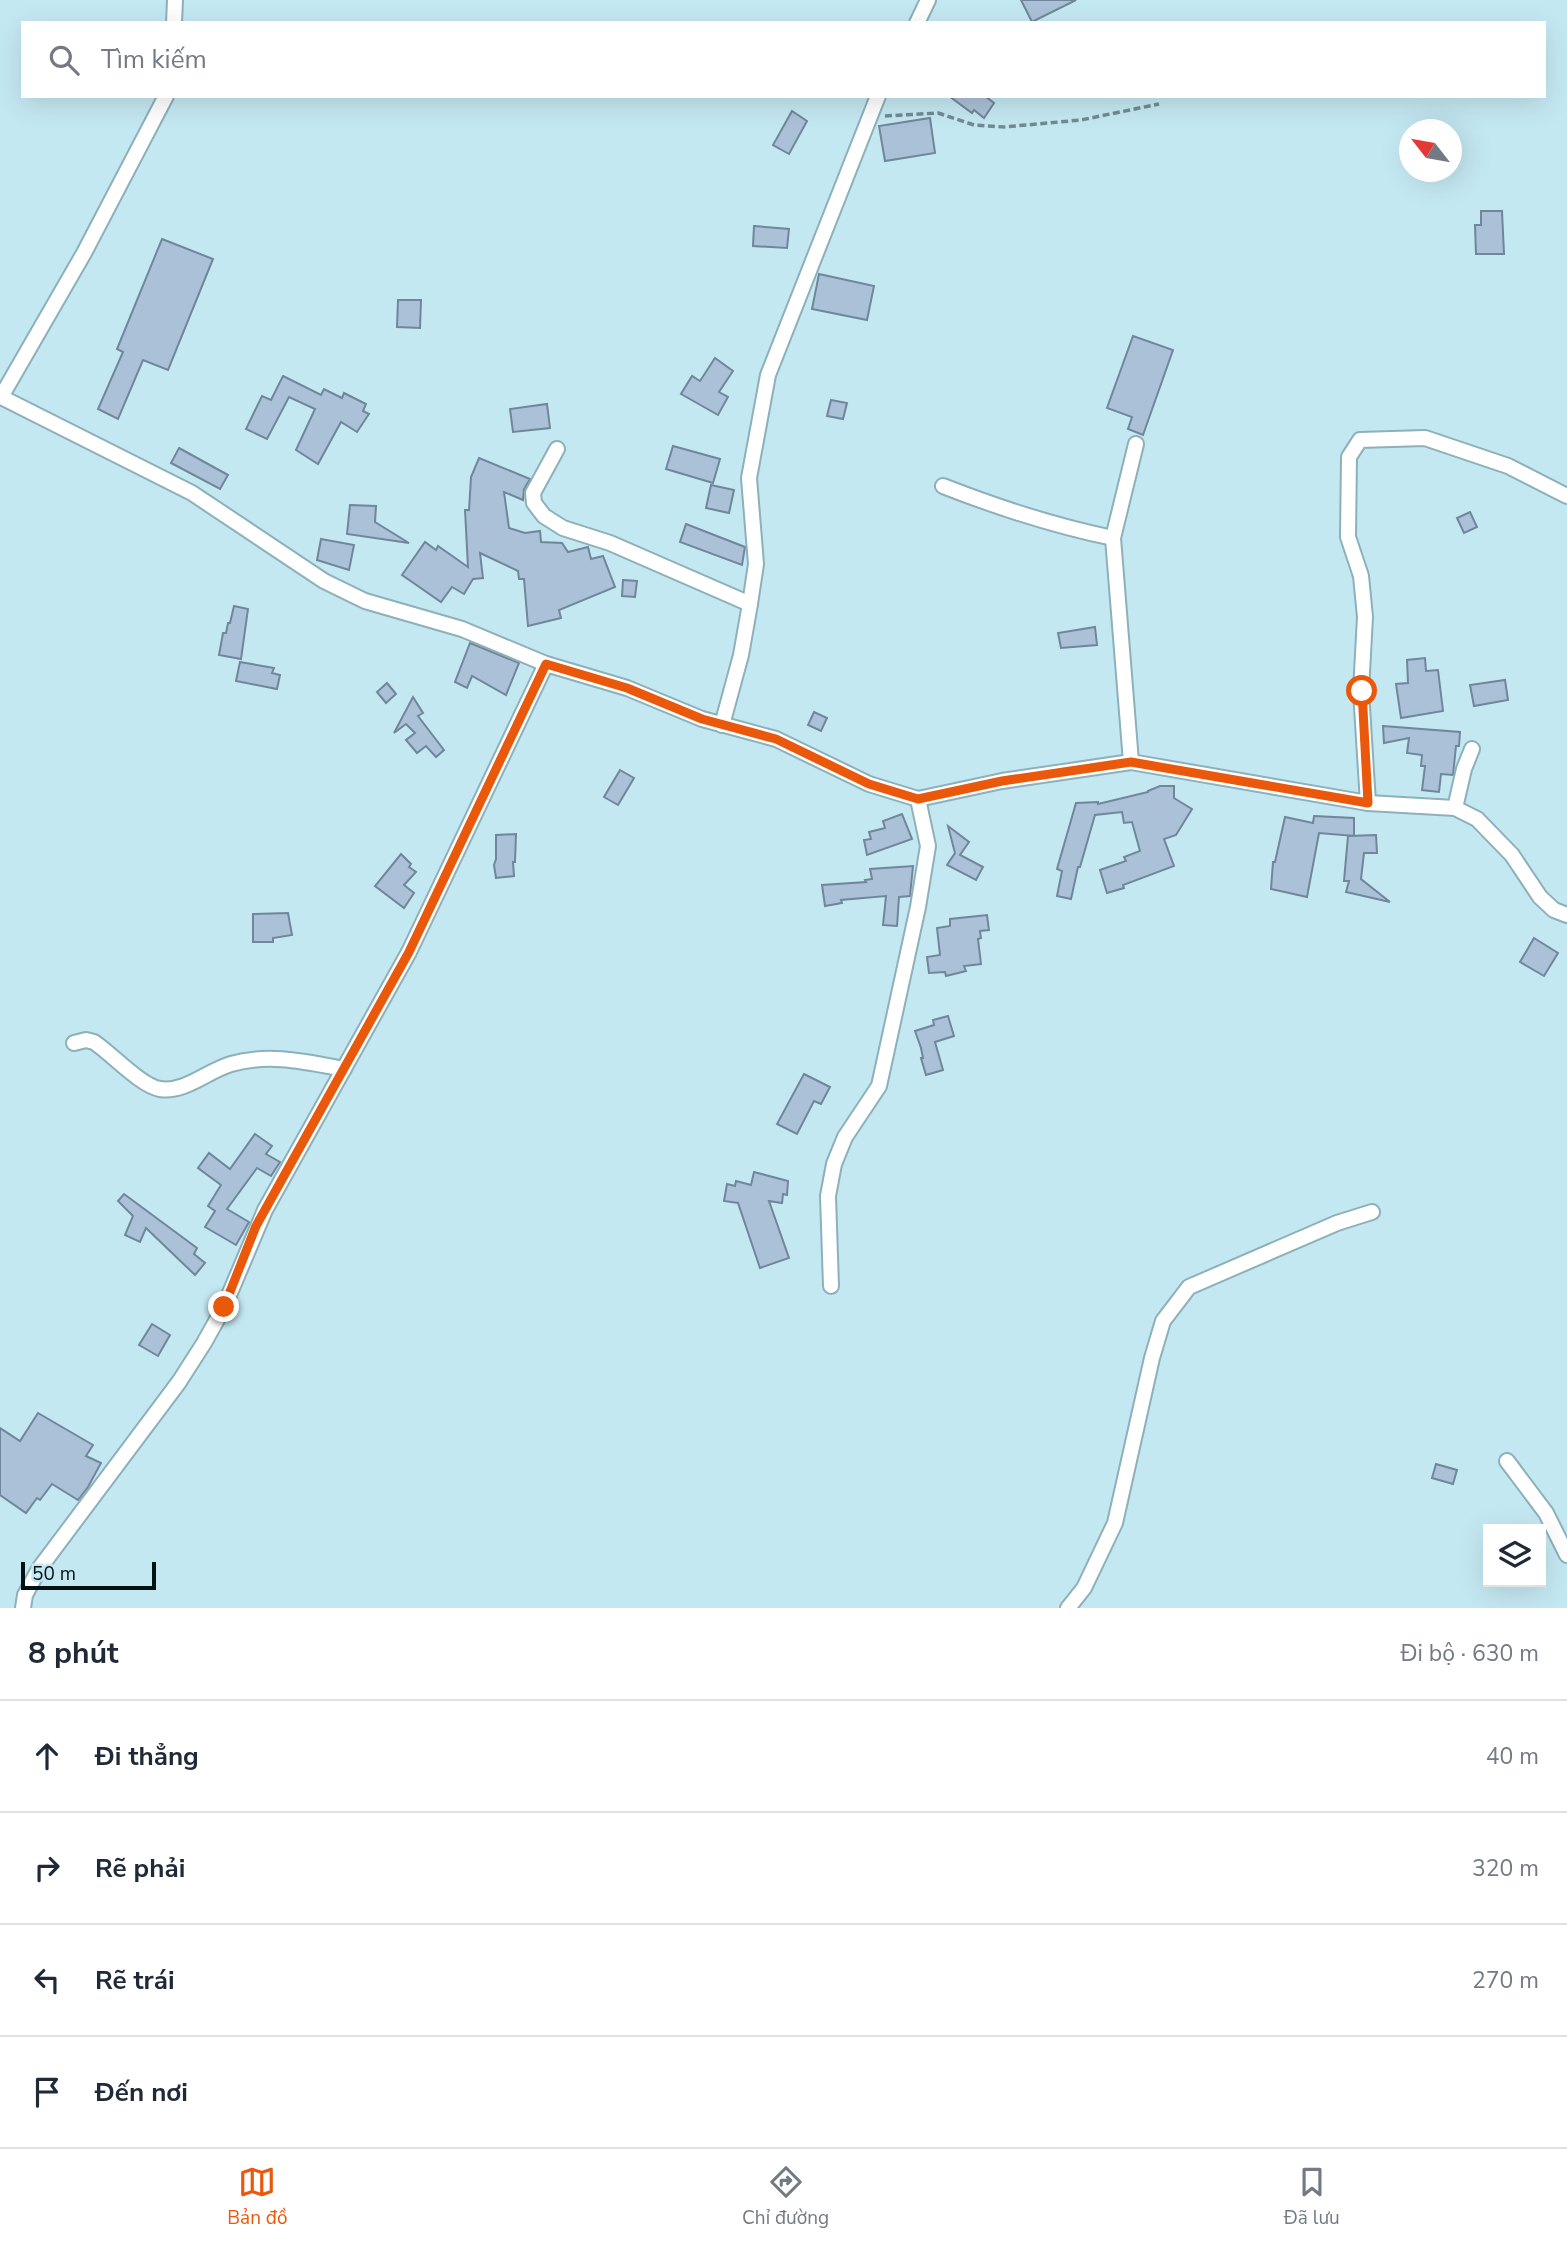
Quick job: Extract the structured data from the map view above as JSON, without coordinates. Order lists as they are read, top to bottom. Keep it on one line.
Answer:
{"scale_bar":"50 m","north":"top left","page":{"search":"Tìm kiếm","scale":"50 m","heading":["8 phút","Đi bộ · 630 m"],"list":[["Đi thẳng","40 m"],["Rẽ phải","320 m"],["Rẽ trái","270 m"],"Đến nơi"],"nav":["Bản đồ","Chỉ đường","Đã lưu"]}}
